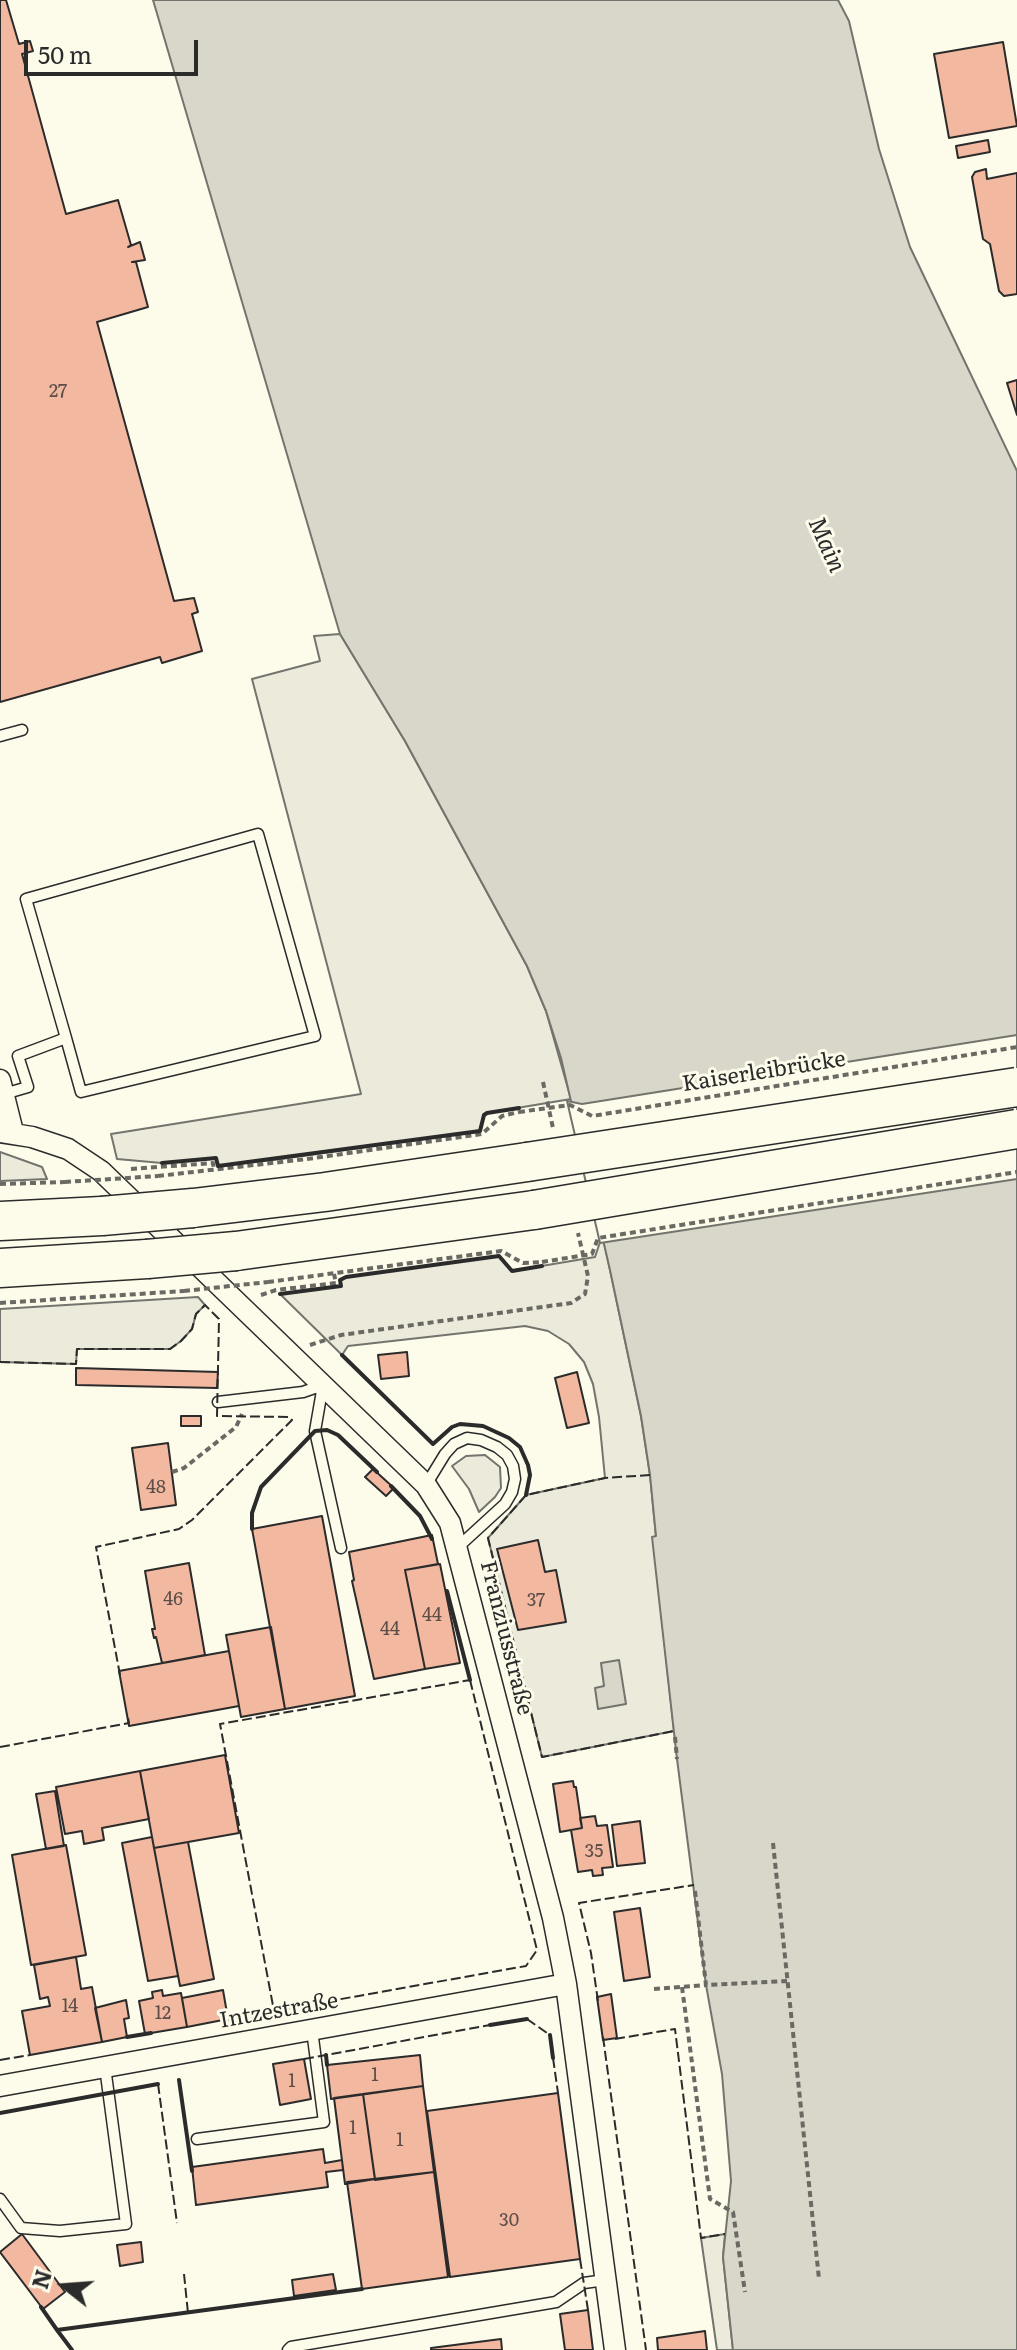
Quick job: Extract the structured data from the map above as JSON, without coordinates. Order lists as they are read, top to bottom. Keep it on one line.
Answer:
{"streets":{"street":["Franziusstraße","Intzestraße"],"path":["Kaiserleibrücke"]},"crossings":[["Franziusstraße","Intzestraße"]],"water":["Main"],"house_numbers":["27","48","46","37","44","44","35","14","12","1","1","1","1","30"],"scale_bar":"50 m","north":"left"}
